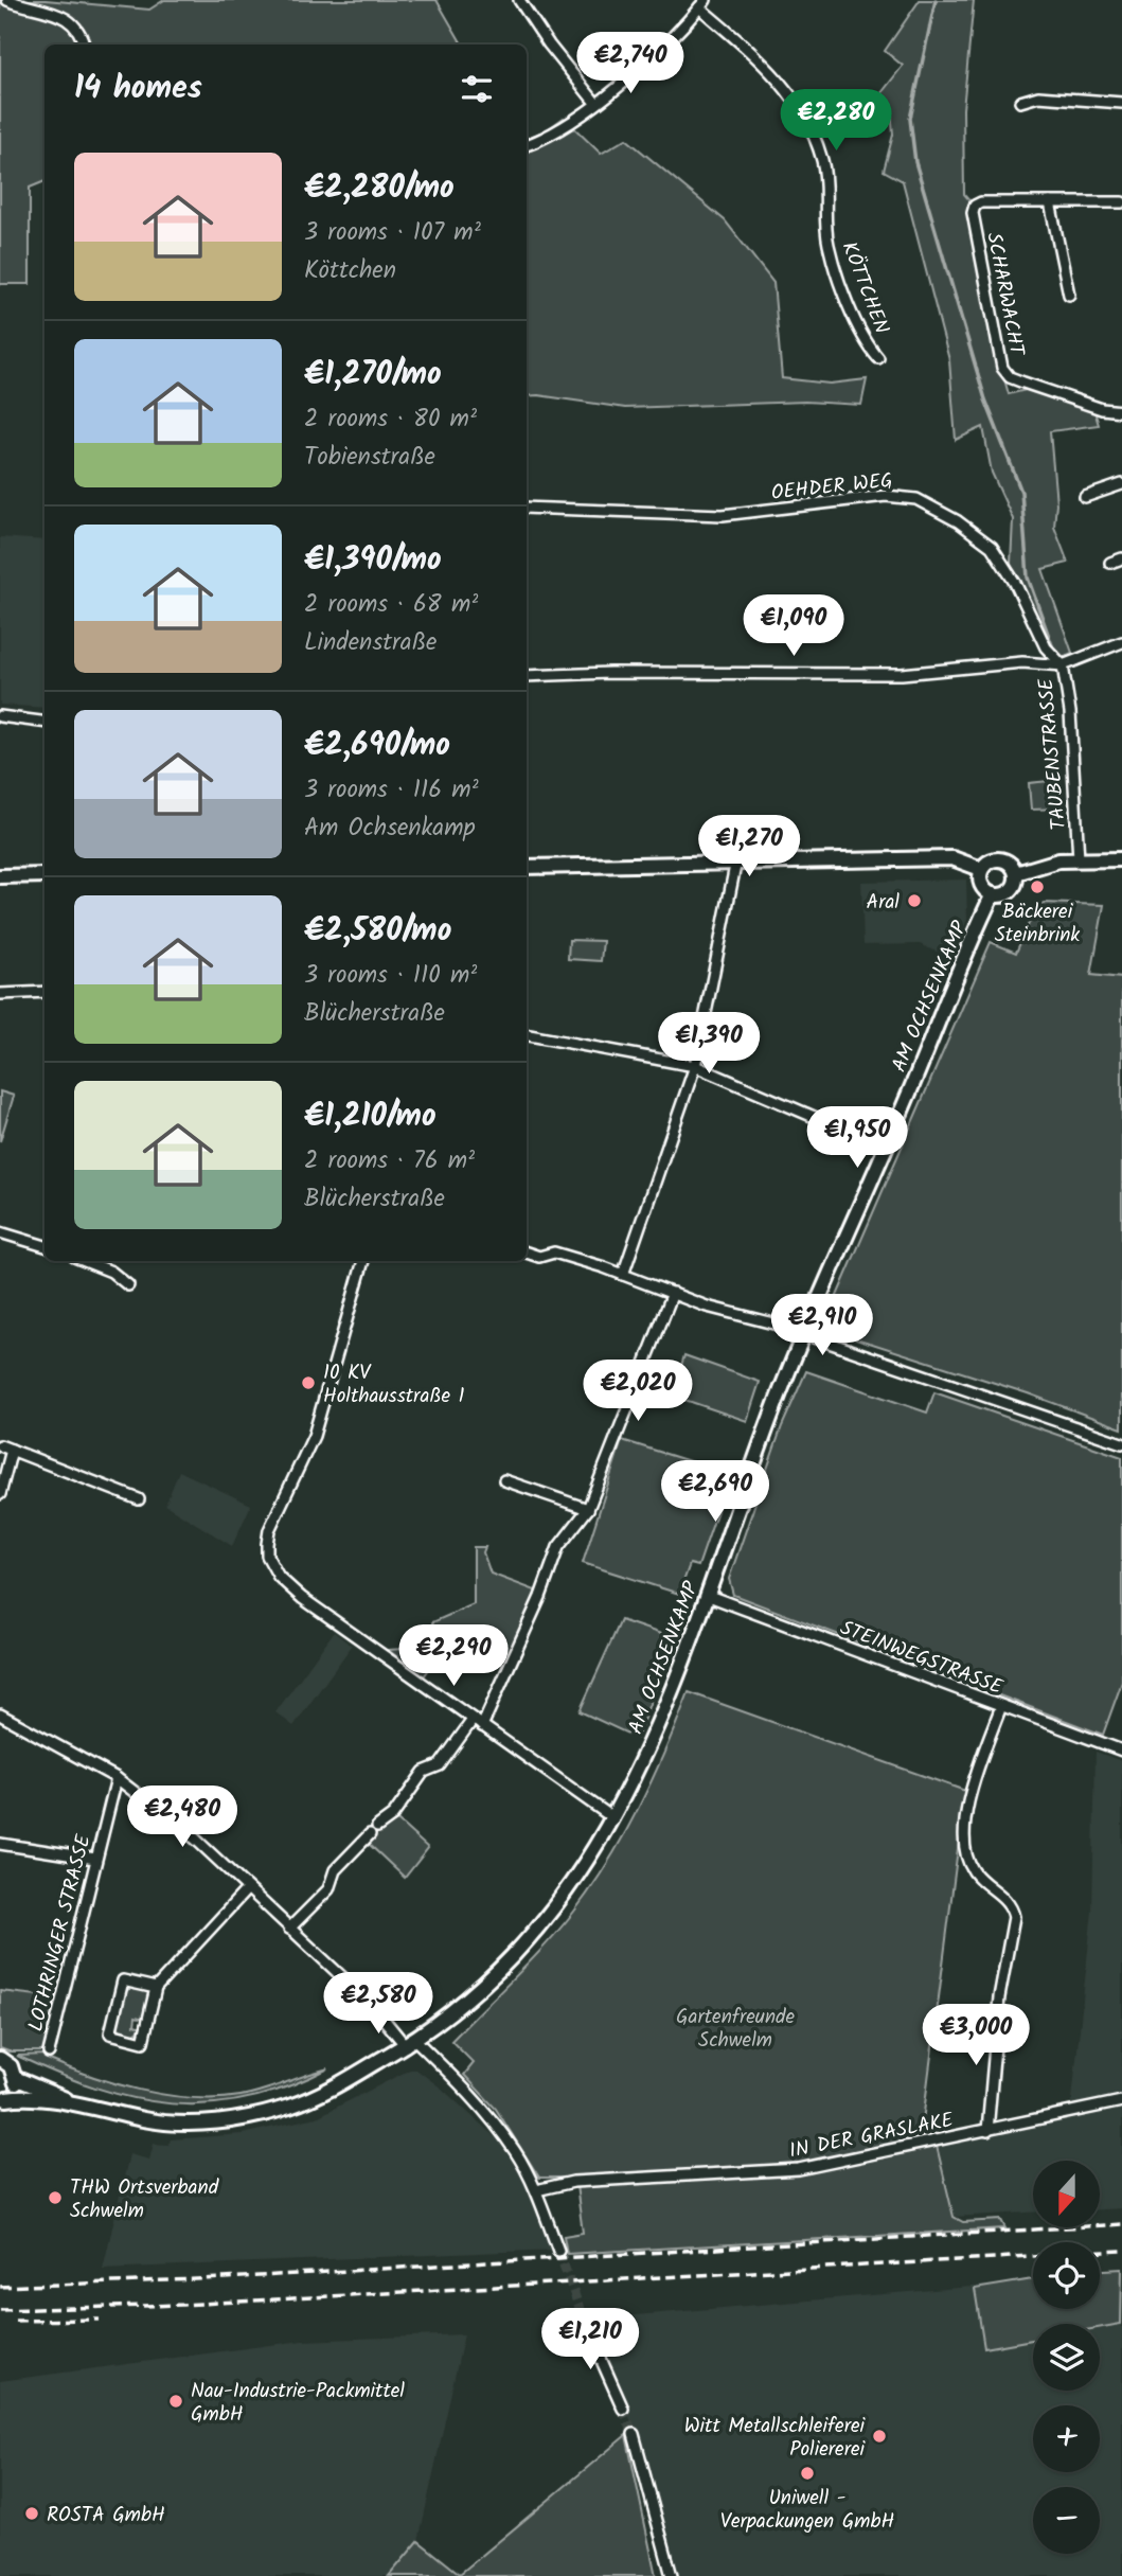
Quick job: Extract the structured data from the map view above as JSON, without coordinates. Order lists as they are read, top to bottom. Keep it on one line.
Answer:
{"streets":{"main road":["AM OCHSENKAMP"],"street":["KÖTTCHEN","SCHARWACHT","OEHDER WEG","TAUBENSTRASSE","STEINWEGSTRASSE","LOTHRINGER STRASSE","IN DER GRASLAKE"]},"crossings":[["OEHDER WEG","TAUBENSTRASSE"],["AM OCHSENKAMP","STEINWEGSTRASSE"]],"parks":["Gartenfreunde Schwelm"],"places":["Bäckerei Steinbrink","Aral","10 KV Holthausstraße 1","THW Ortsverband Schwelm","Nau-Industrie-Packmittel GmbH","Witt Metallschleiferei Poliererei","Uniwell - Verpackungen GmbH","ROSTA GmbH"],"north":"bottom","page":{"price":["€2,740","€2,280","€1,090","€1,270","€1,390","€1,950","€2,910","€2,020","€2,690","€2,290","€2,480","€2,580","€3,000","€1,210"],"heading":"14 homes","list":[{"name":"€2,280/mo","note":"3 rooms · 107 m² · Köttchen"},{"name":"€1,270/mo","note":"2 rooms · 80 m² · Tobienstraße"},{"name":"€1,390/mo","note":"2 rooms · 68 m² · Lindenstraße"},{"name":"€2,690/mo","note":"3 rooms · 116 m² · Am Ochsenkamp"},{"name":"€2,580/mo","note":"3 rooms · 110 m² · Blücherstraße"},{"name":"€1,210/mo","note":"2 rooms · 76 m² · Blücherstraße"}],"map_buttons":["+","−"]}}
